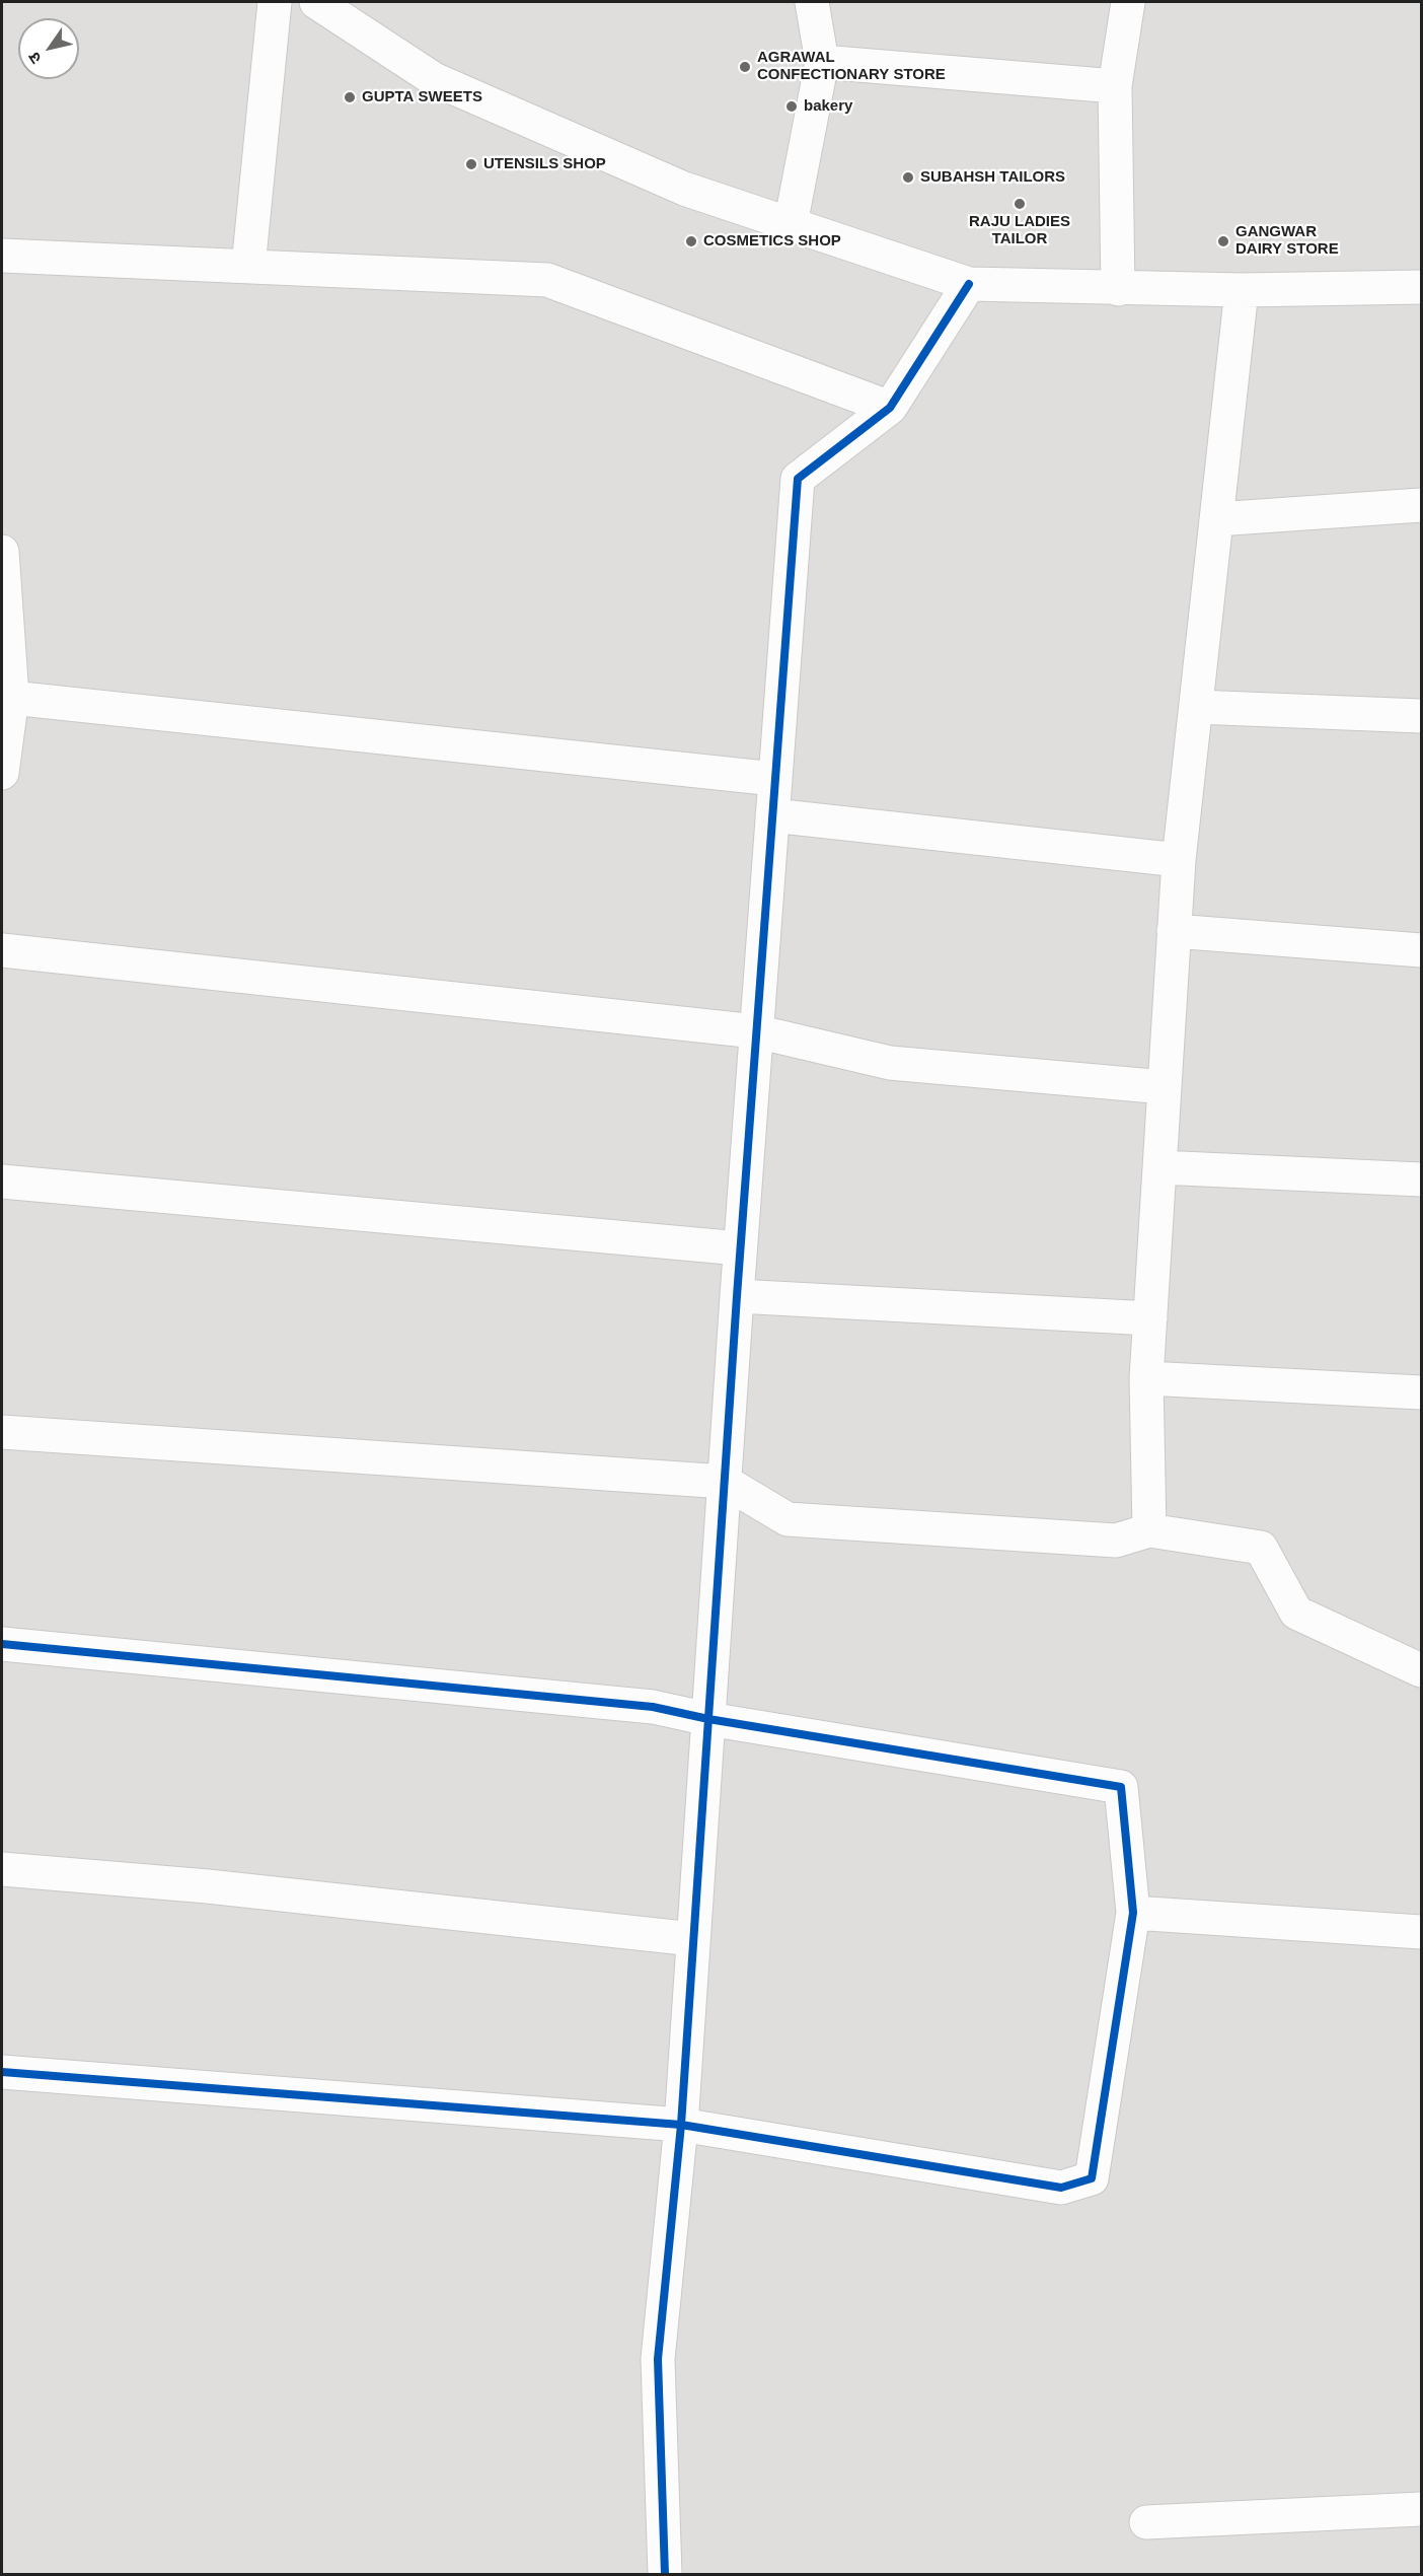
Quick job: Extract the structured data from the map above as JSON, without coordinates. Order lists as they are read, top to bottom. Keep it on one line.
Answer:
{"places":["AGRAWAL CONFECTIONARY STORE","GUPTA SWEETS","bakery","UTENSILS SHOP","SUBAHSH TAILORS","RAJU LADIES TAILOR","COSMETICS SHOP","GANGWAR DAIRY STORE"],"north":"bottom left"}
